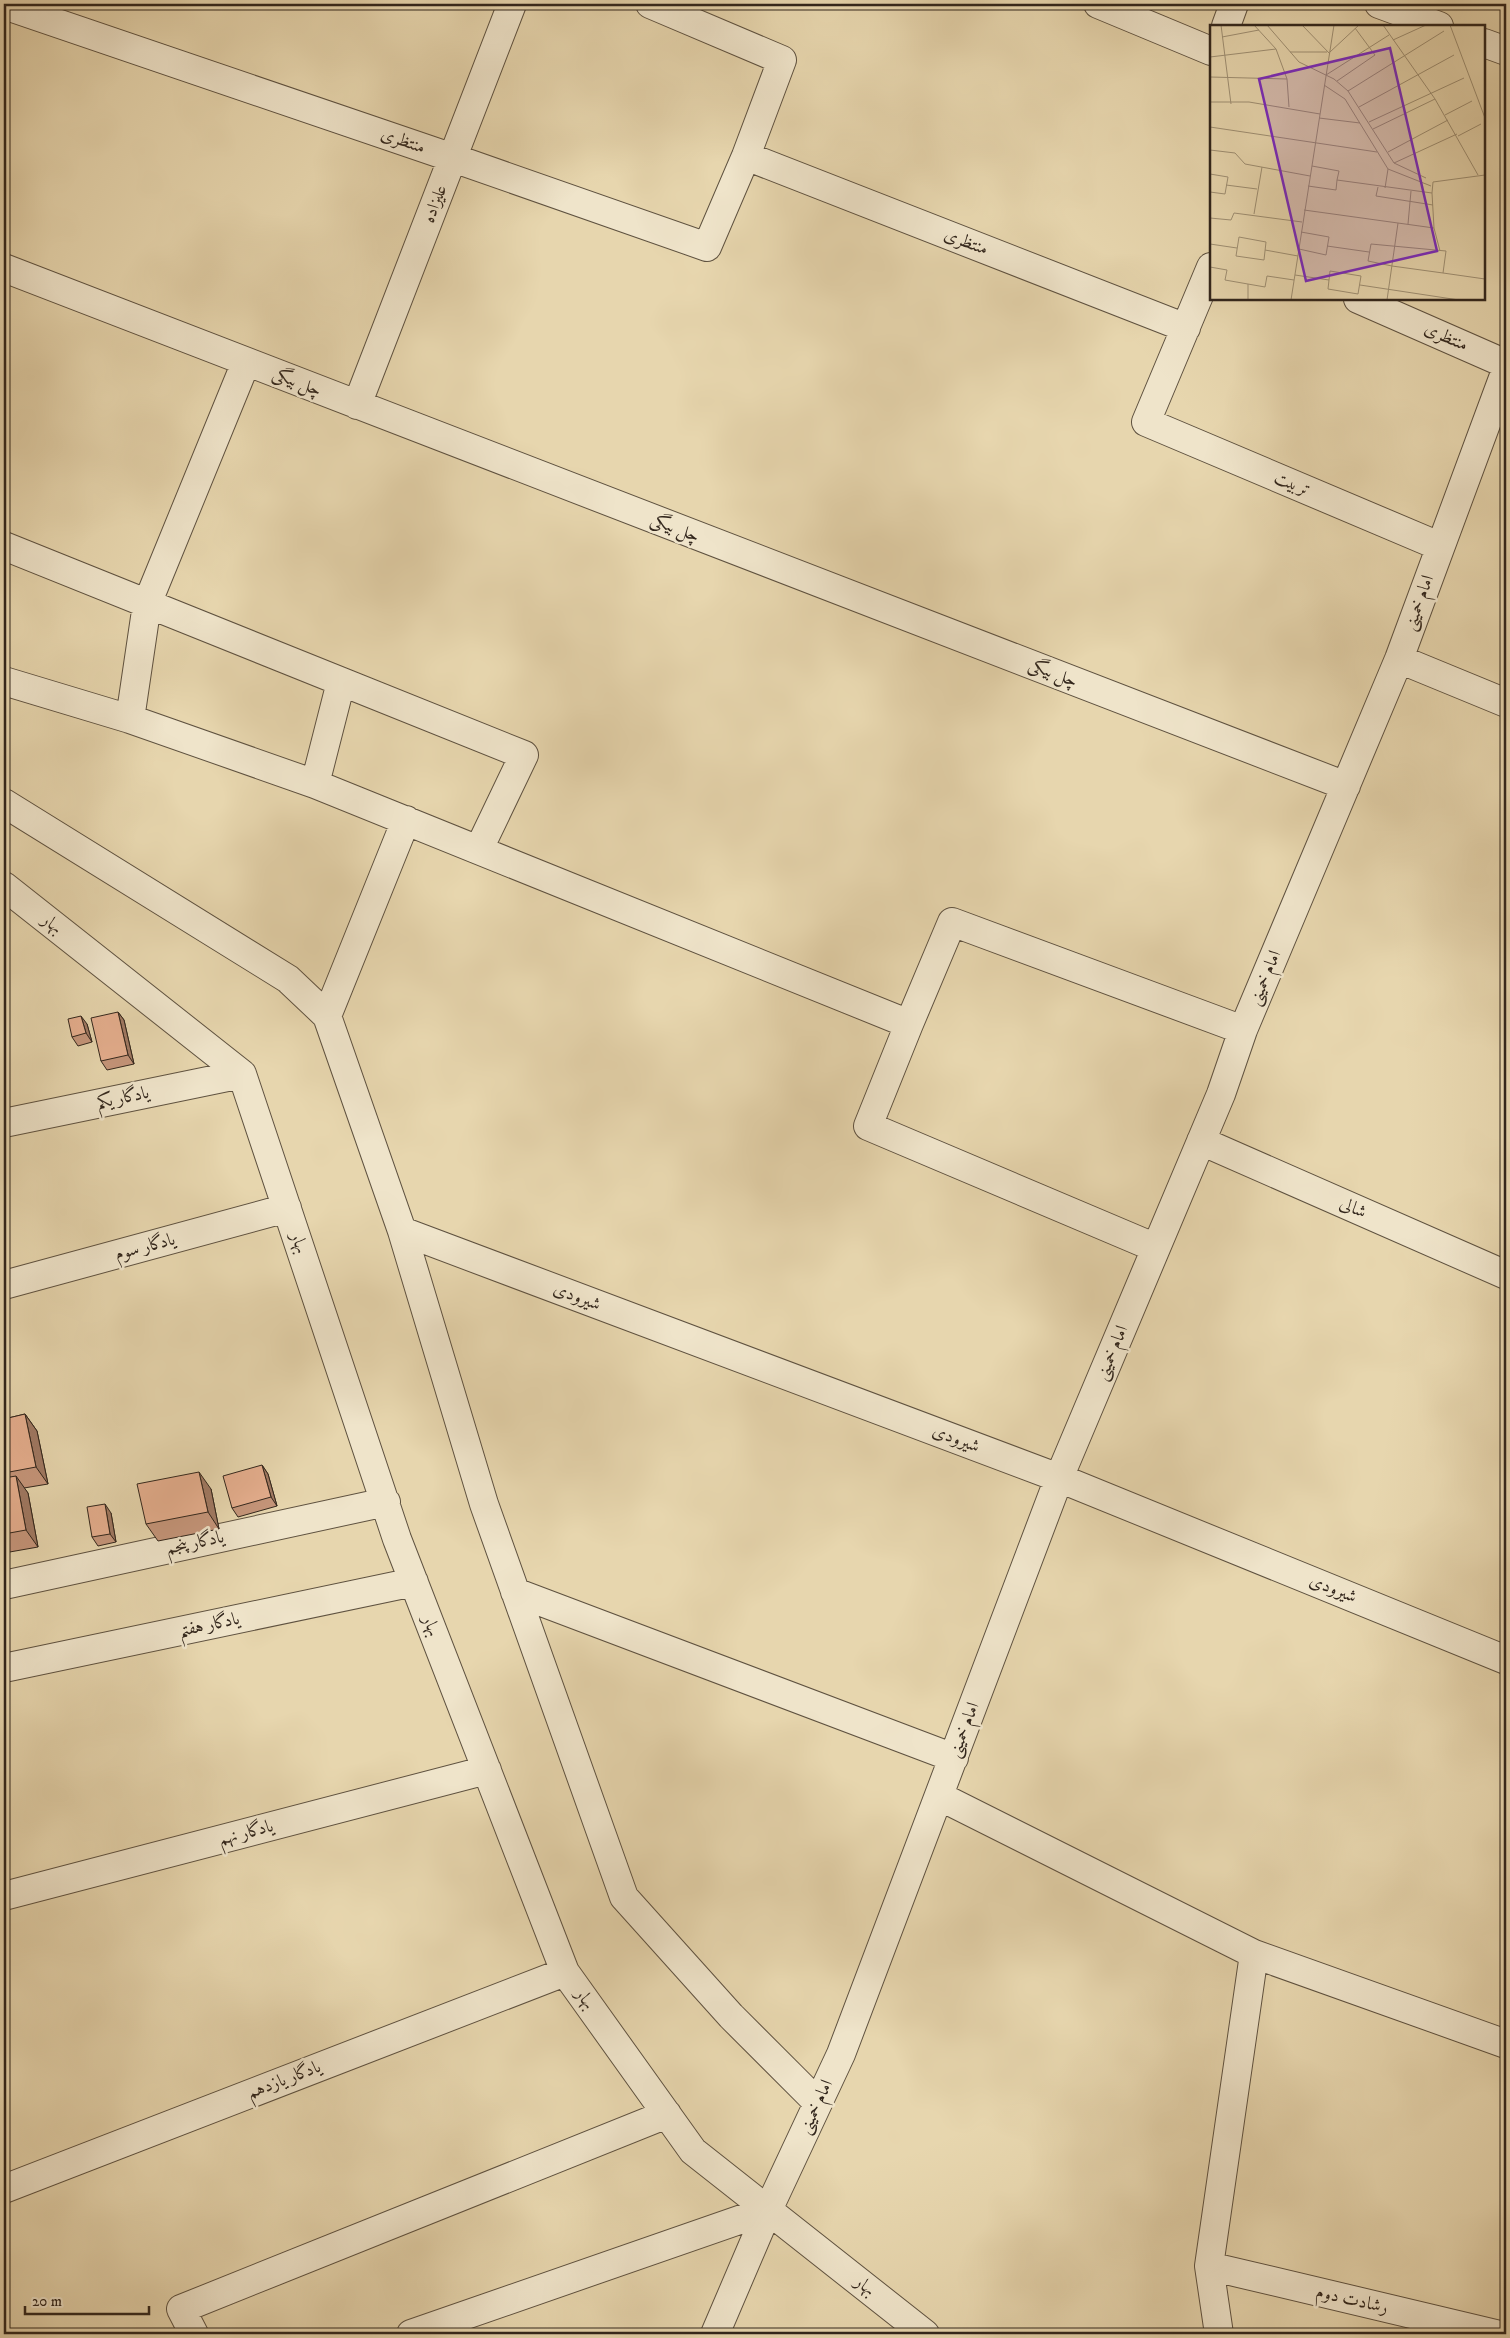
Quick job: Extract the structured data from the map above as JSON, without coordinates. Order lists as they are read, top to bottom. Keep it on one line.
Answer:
{"streets":{"street":["منتظری","علیزاده","چل بیگی","تربیت","امام خمینی","بهار","یادگار یکم","شالی","یادگار سوم","شیرودی","یادگار پنجم","یادگار هفتم","یادگار نهم","یادگار یازدهم","رشادت دوم"]},"crossings":[["منتظری","علیزاده"],["منتظری","تربیت"],["علیزاده","چل بیگی"],["چل بیگی","امام خمینی"],["تربیت","امام خمینی"],["امام خمینی","بهار"],["امام خمینی","شالی"],["امام خمینی","شیرودی"],["بهار","یادگار یکم"],["بهار","یادگار سوم"],["بهار","یادگار پنجم"],["بهار","یادگار هفتم"],["بهار","یادگار نهم"],["بهار","یادگار یازدهم"]],"scale_bar":"20 m"}
